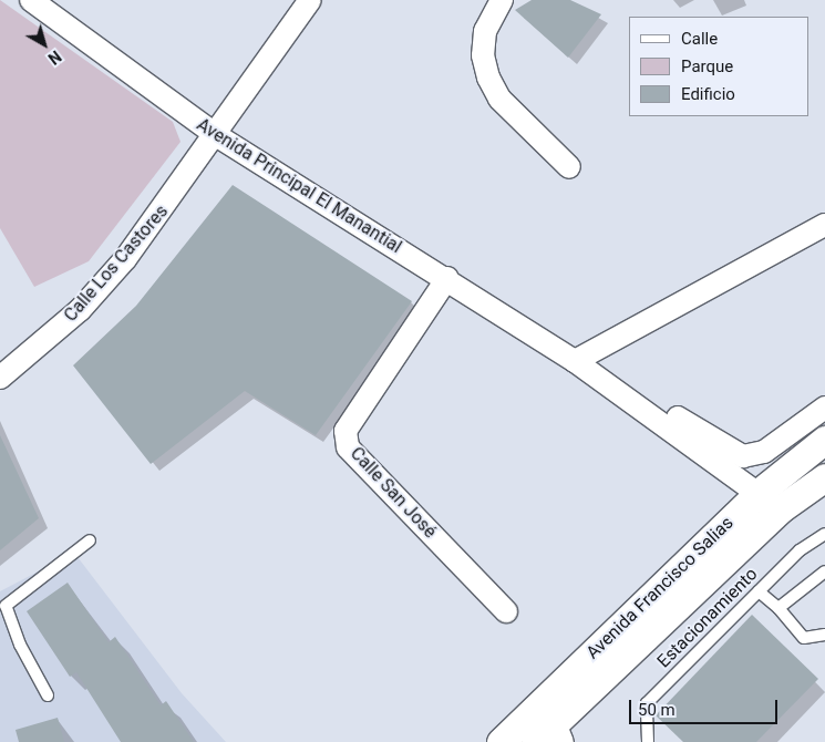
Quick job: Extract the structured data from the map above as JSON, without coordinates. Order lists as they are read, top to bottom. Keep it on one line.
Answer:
{"streets":{"street":["Avenida Principal El Manantial","Calle Los Castores","Calle San José","Avenida Francisco Salias"],"lane":["Estacionamiento"]},"crossings":[["Avenida Principal El Manantial","Calle Los Castores"],["Avenida Principal El Manantial","Calle San José"]],"legend":["Calle","Parque","Edificio"],"scale_bar":"50 m","north":"bottom right"}
